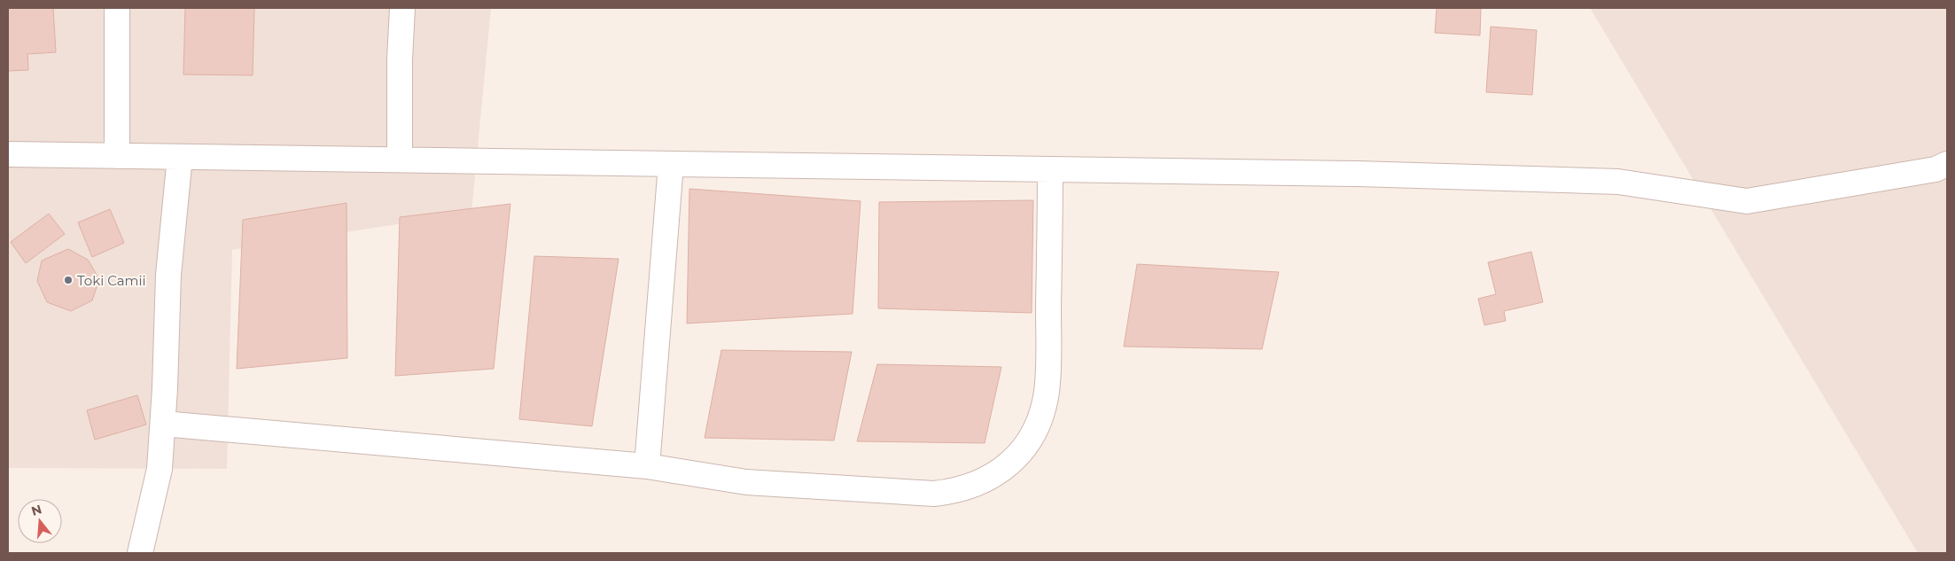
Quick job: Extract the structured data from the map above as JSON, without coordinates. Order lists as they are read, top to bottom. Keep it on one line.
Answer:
{"places":["Toki Camii"],"north":"top"}
